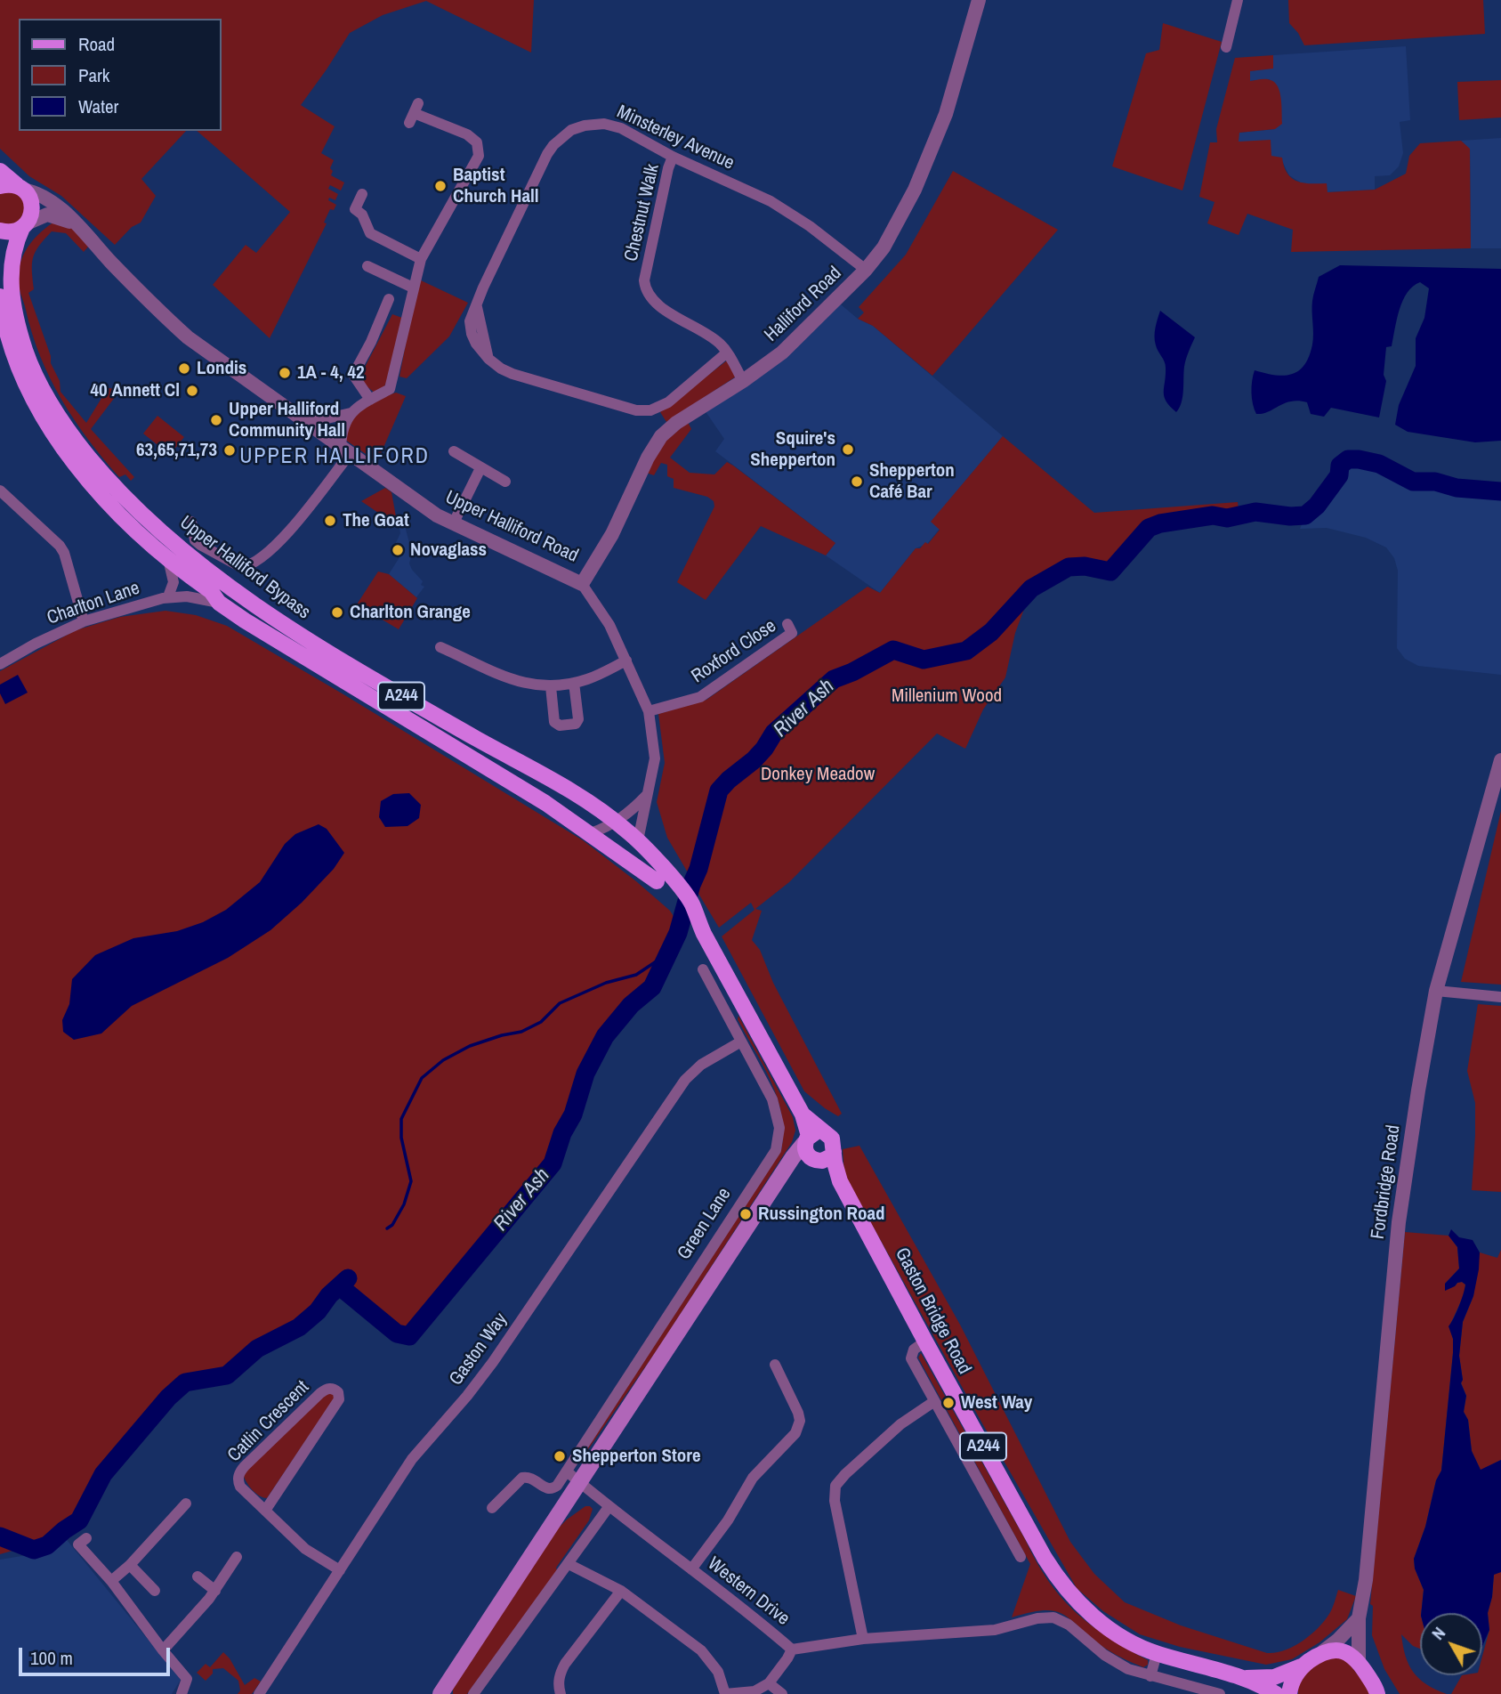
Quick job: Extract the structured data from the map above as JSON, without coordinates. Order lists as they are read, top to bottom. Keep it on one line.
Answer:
{"streets":{"main road":["Upper Halliford Road","Upper Halliford Bypass","A244","Green Lane","Gaston Bridge Road"],"street":["Minsterley Avenue","Chestnut Walk","Halliford Road","Charlton Lane","Roxford Close","Fordbridge Road","Gaston Way","Catlin Crescent","Western Drive"]},"crossings":[["Minsterley Avenue","Chestnut Walk"],["Minsterley Avenue","Halliford Road"],["Chestnut Walk","Halliford Road"],["Halliford Road","Upper Halliford Road"],["Upper Halliford Road","Upper Halliford Bypass"],["Upper Halliford Bypass","Charlton Lane"],["Upper Halliford Bypass","A244"],["A244","Green Lane"],["A244","Gaston Bridge Road"],["Green Lane","Gaston Bridge Road"],["Green Lane","Gaston Way"],["Green Lane","Western Drive"],["Gaston Way","Catlin Crescent"]],"districts":["UPPER HALLIFORD"],"water":["River Ash"],"parks":["Millenium Wood","Donkey Meadow"],"places":["Baptist Church Hall","Londis","1A - 4, 42","40 Annett Cl","Upper Halliford Community Hall","Squire's Shepperton","63,65,71,73","Shepperton Café Bar","The Goat","Novaglass","Charlton Grange","Russington Road","West Way","Shepperton Store"],"legend":["Road","Park","Water"],"scale_bar":"100 m","north":"top left"}
